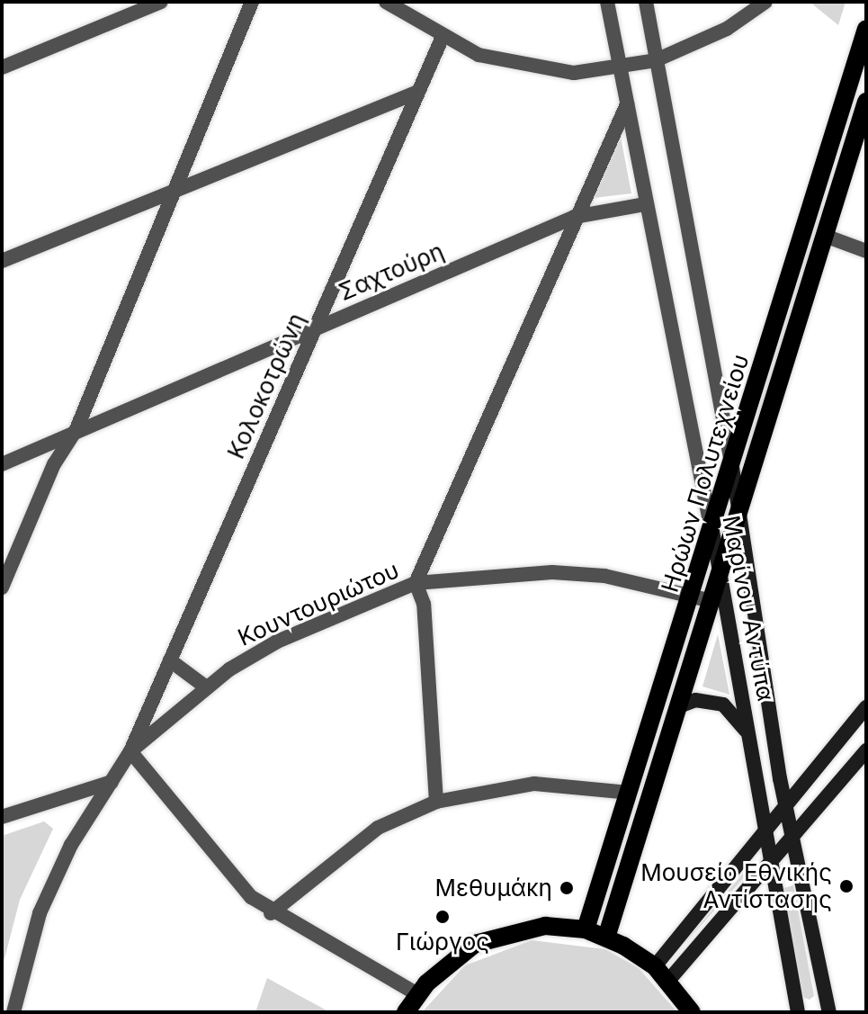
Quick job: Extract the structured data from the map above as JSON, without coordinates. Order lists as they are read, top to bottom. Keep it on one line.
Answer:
{"streets":{"main road":["Ηρώων Πολυτεχνείου"],"street":["Σαχτούρη","Κολοκοτρώνη","Κουντουριώτου","Μαρίνου Αντύπα"]},"crossings":[["Σαχτούρη","Κολοκοτρώνη"],["Σαχτούρη","Μαρίνου Αντύπα"],["Κολοκοτρώνη","Κουντουριώτου"],["Ηρώων Πολυτεχνείου","Κουντουριώτου"],["Ηρώων Πολυτεχνείου","Μαρίνου Αντύπα"]],"places":["Μουσείο Εθνικής Αντίστασης","Μεθυμάκη","Γιώργος"]}
